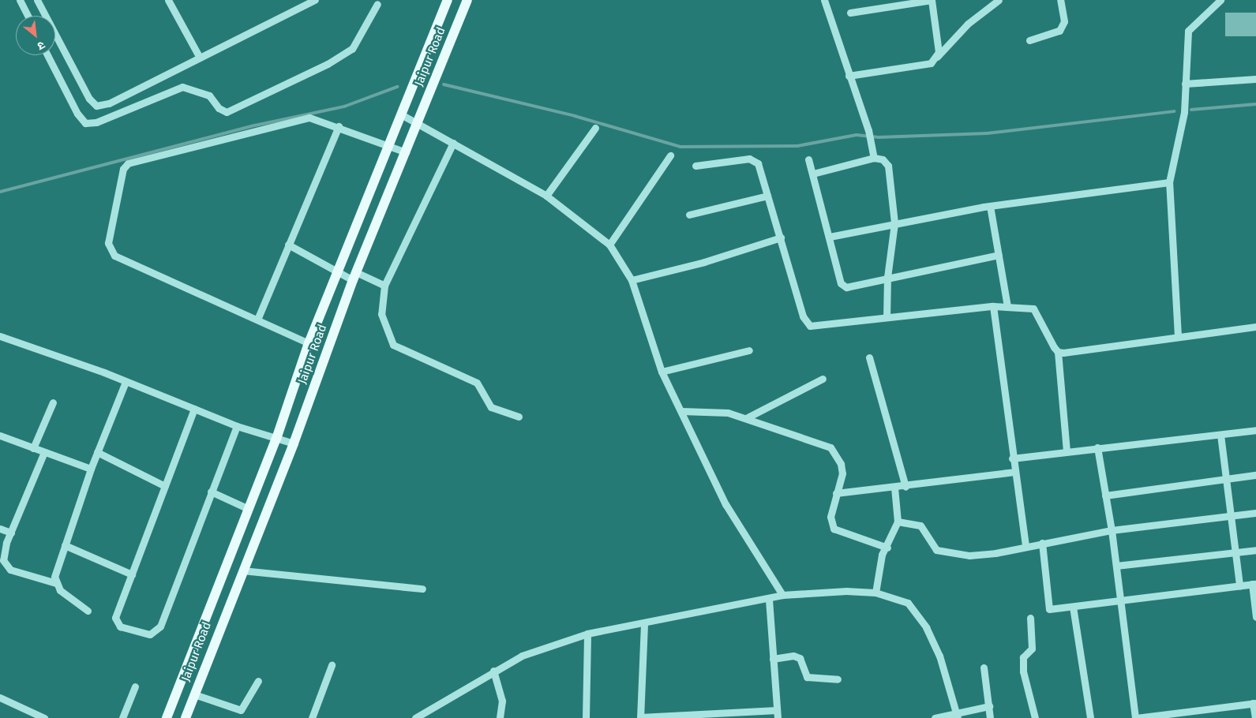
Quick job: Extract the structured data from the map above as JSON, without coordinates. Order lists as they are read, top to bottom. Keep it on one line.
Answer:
{"streets":{"main road":["Jaipur Road"]},"north":"bottom right"}
